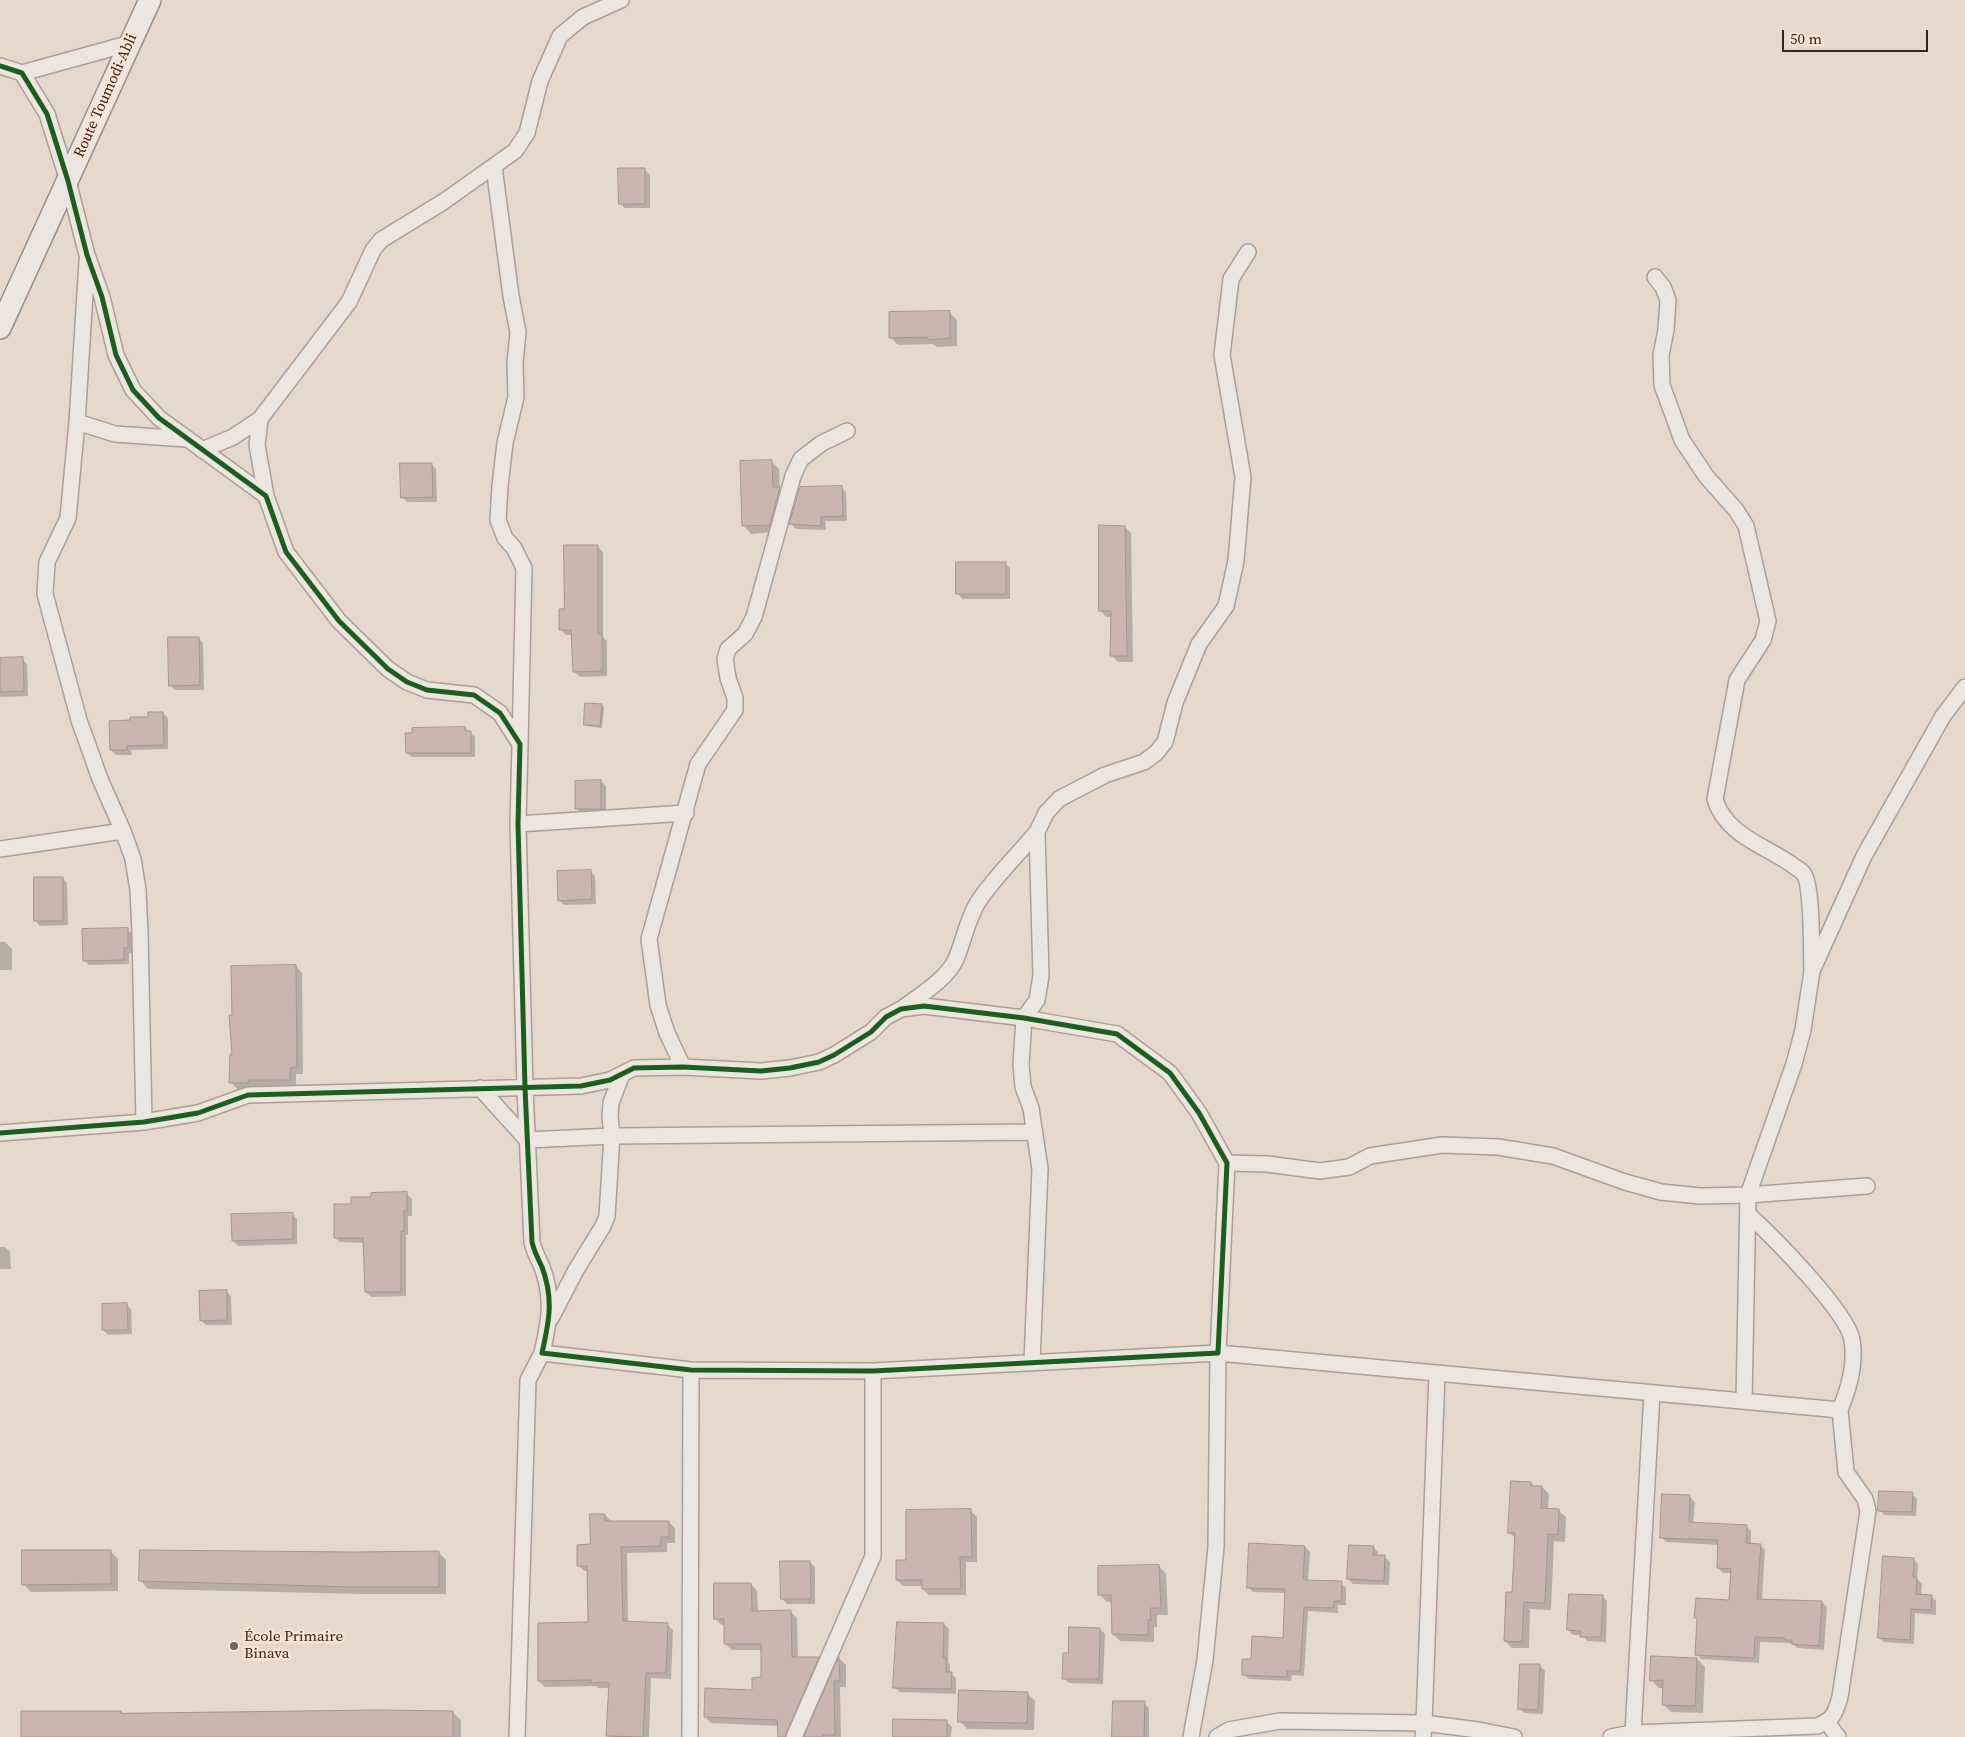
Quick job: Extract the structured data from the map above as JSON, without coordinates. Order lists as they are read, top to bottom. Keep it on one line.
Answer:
{"streets":{"street":["Route Toumodi-Abli"]},"places":["École Primaire Binava"],"scale_bar":"50 m"}
